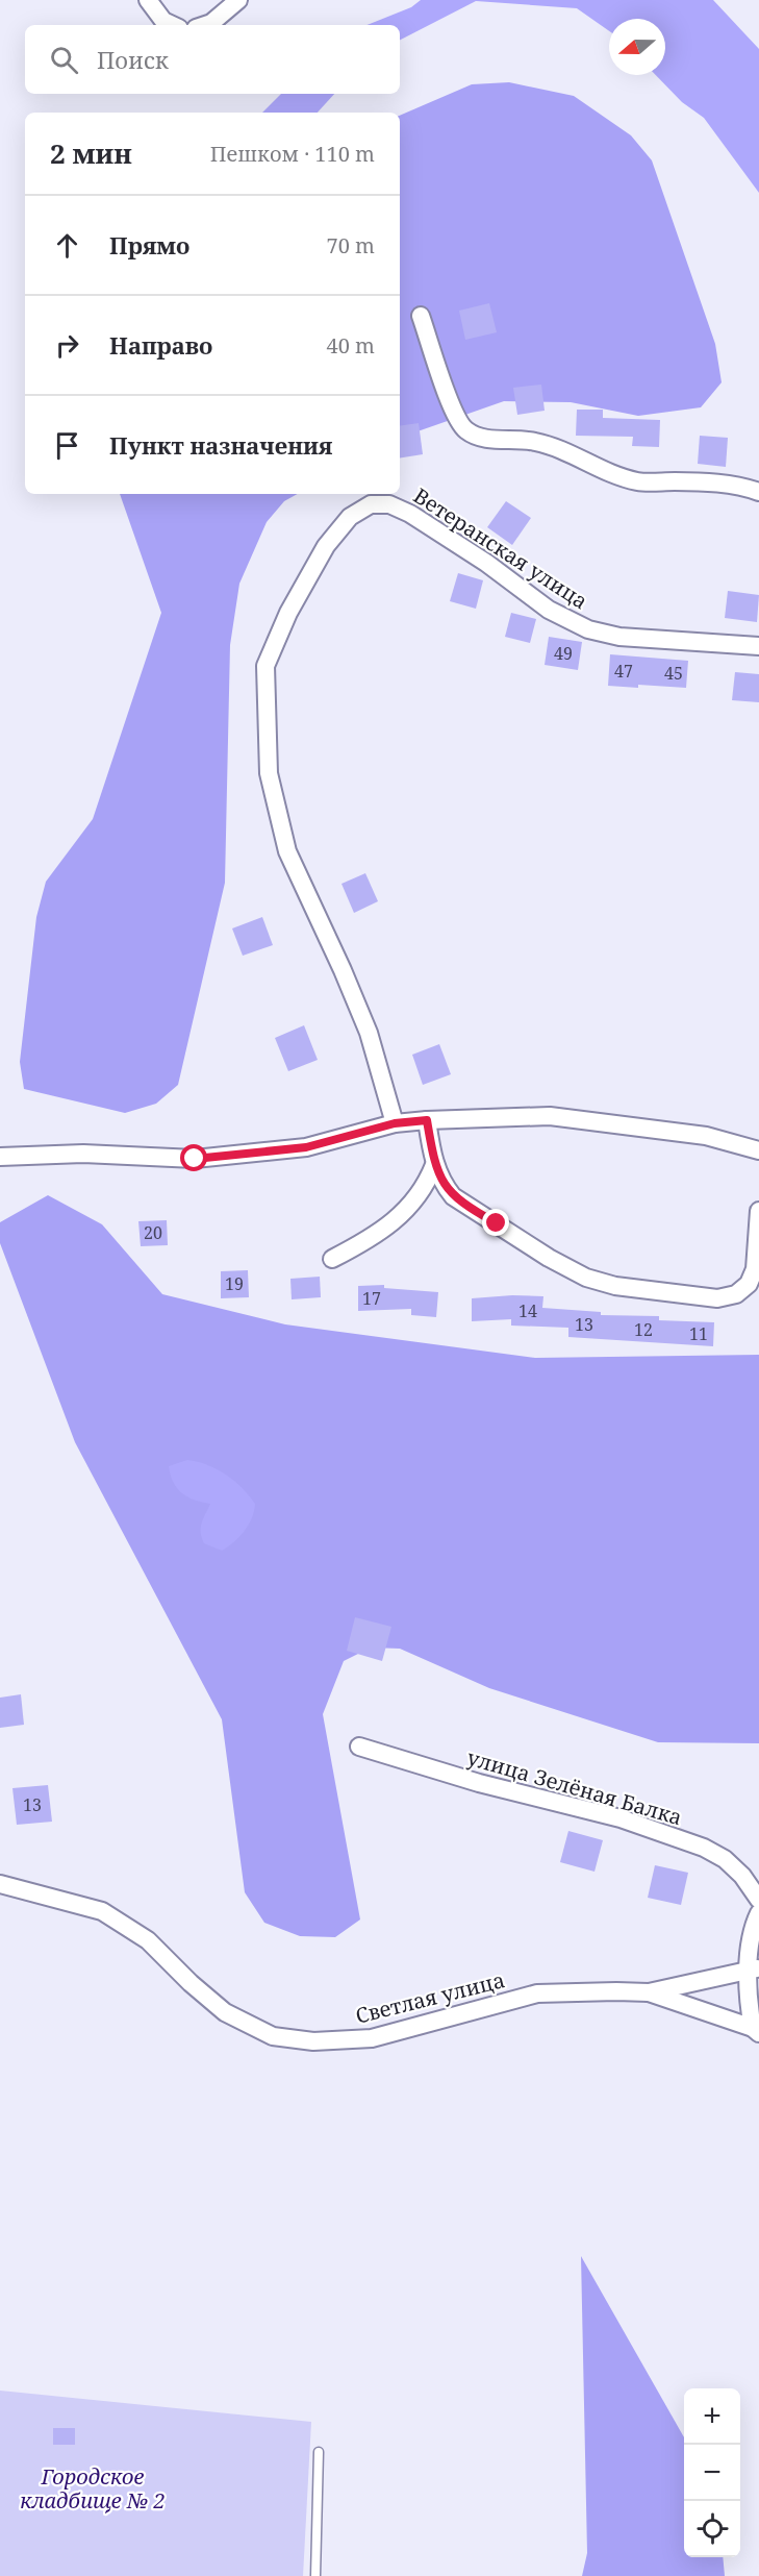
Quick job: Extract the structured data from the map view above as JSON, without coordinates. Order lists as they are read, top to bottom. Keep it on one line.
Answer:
{"streets":{"street":["Ветеранская улица","улица Зелёная Балка","Светлая улица"]},"parks":["Городское кладбище № 2"],"house_numbers":["49","47","45","20","19","17","14","13","12","11","13"],"north":"left","page":{"search":"Поиск","heading":["2 мин","Пешком · 110 m"],"list":[["Прямо","70 m"],["Направо","40 m"],"Пункт назначения"],"map_buttons":["+","−"]}}
